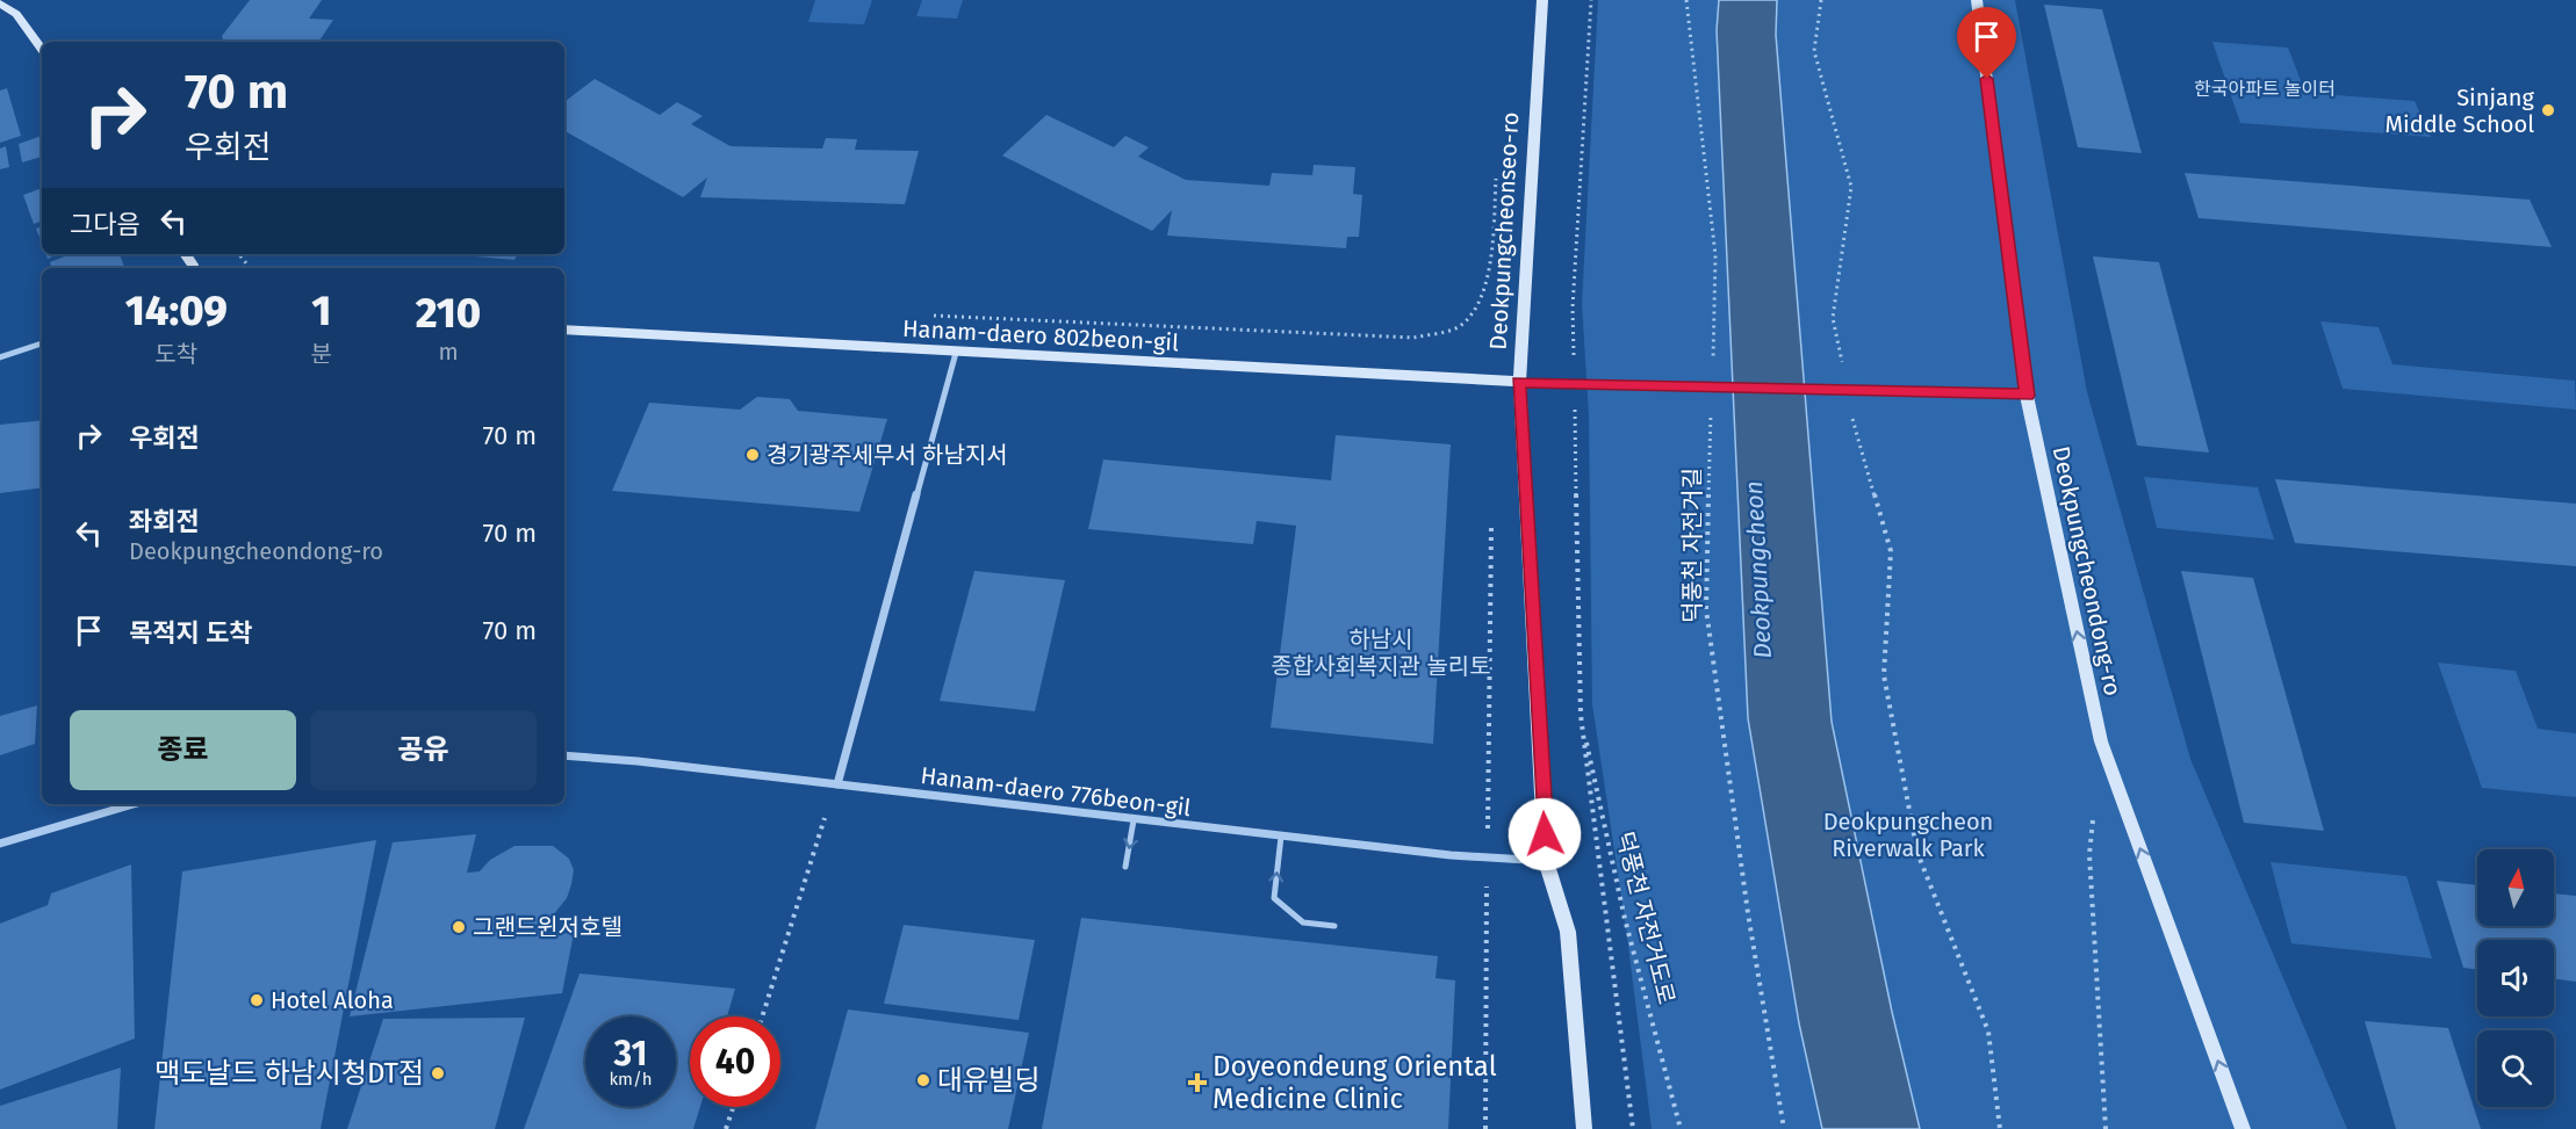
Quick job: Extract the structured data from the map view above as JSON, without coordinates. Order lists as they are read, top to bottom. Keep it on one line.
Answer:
{"streets":{"street":["Deokpungcheonseo-ro","Hanam-daero 802beon-gil","Deokpungcheondong-ro","Hanam-daero 776beon-gil"],"path":["덕풍천 자전거길","덕풍천 자전거도로"]},"crossings":[["Deokpungcheonseo-ro","Hanam-daero 802beon-gil"],["Deokpungcheonseo-ro","Hanam-daero 776beon-gil"]],"one_way":["Deokpungcheondong-ro"],"water":["Deokpungcheon"],"parks":["한국아파트 놀이터","하남시 종합사회복지관 놀리토","Deokpungcheon Riverwalk Park"],"places":{"other":["Sinjang Middle School","경기광주세무서 하남지서","그랜드윈저호텔","Hotel Aloha","맥도날드 하남시청DT점","대유빌딩"],"health":["Doyeondeung Oriental Medicine Clinic"]},"north":"top","page":{"turn":["70 m","우회전"],"then":"그다음","eta":["14:09","도착","1","분","210","m"],"list":[{"name":"우회전","value":"70 m"},{"name":"좌회전","note":"Deokpungcheondong-ro","value":"70 m"},{"name":"목적지 도착","value":"70 m"}],"buttons":["종료","공유"],"speed":"31 km/h","limit":"40"}}
